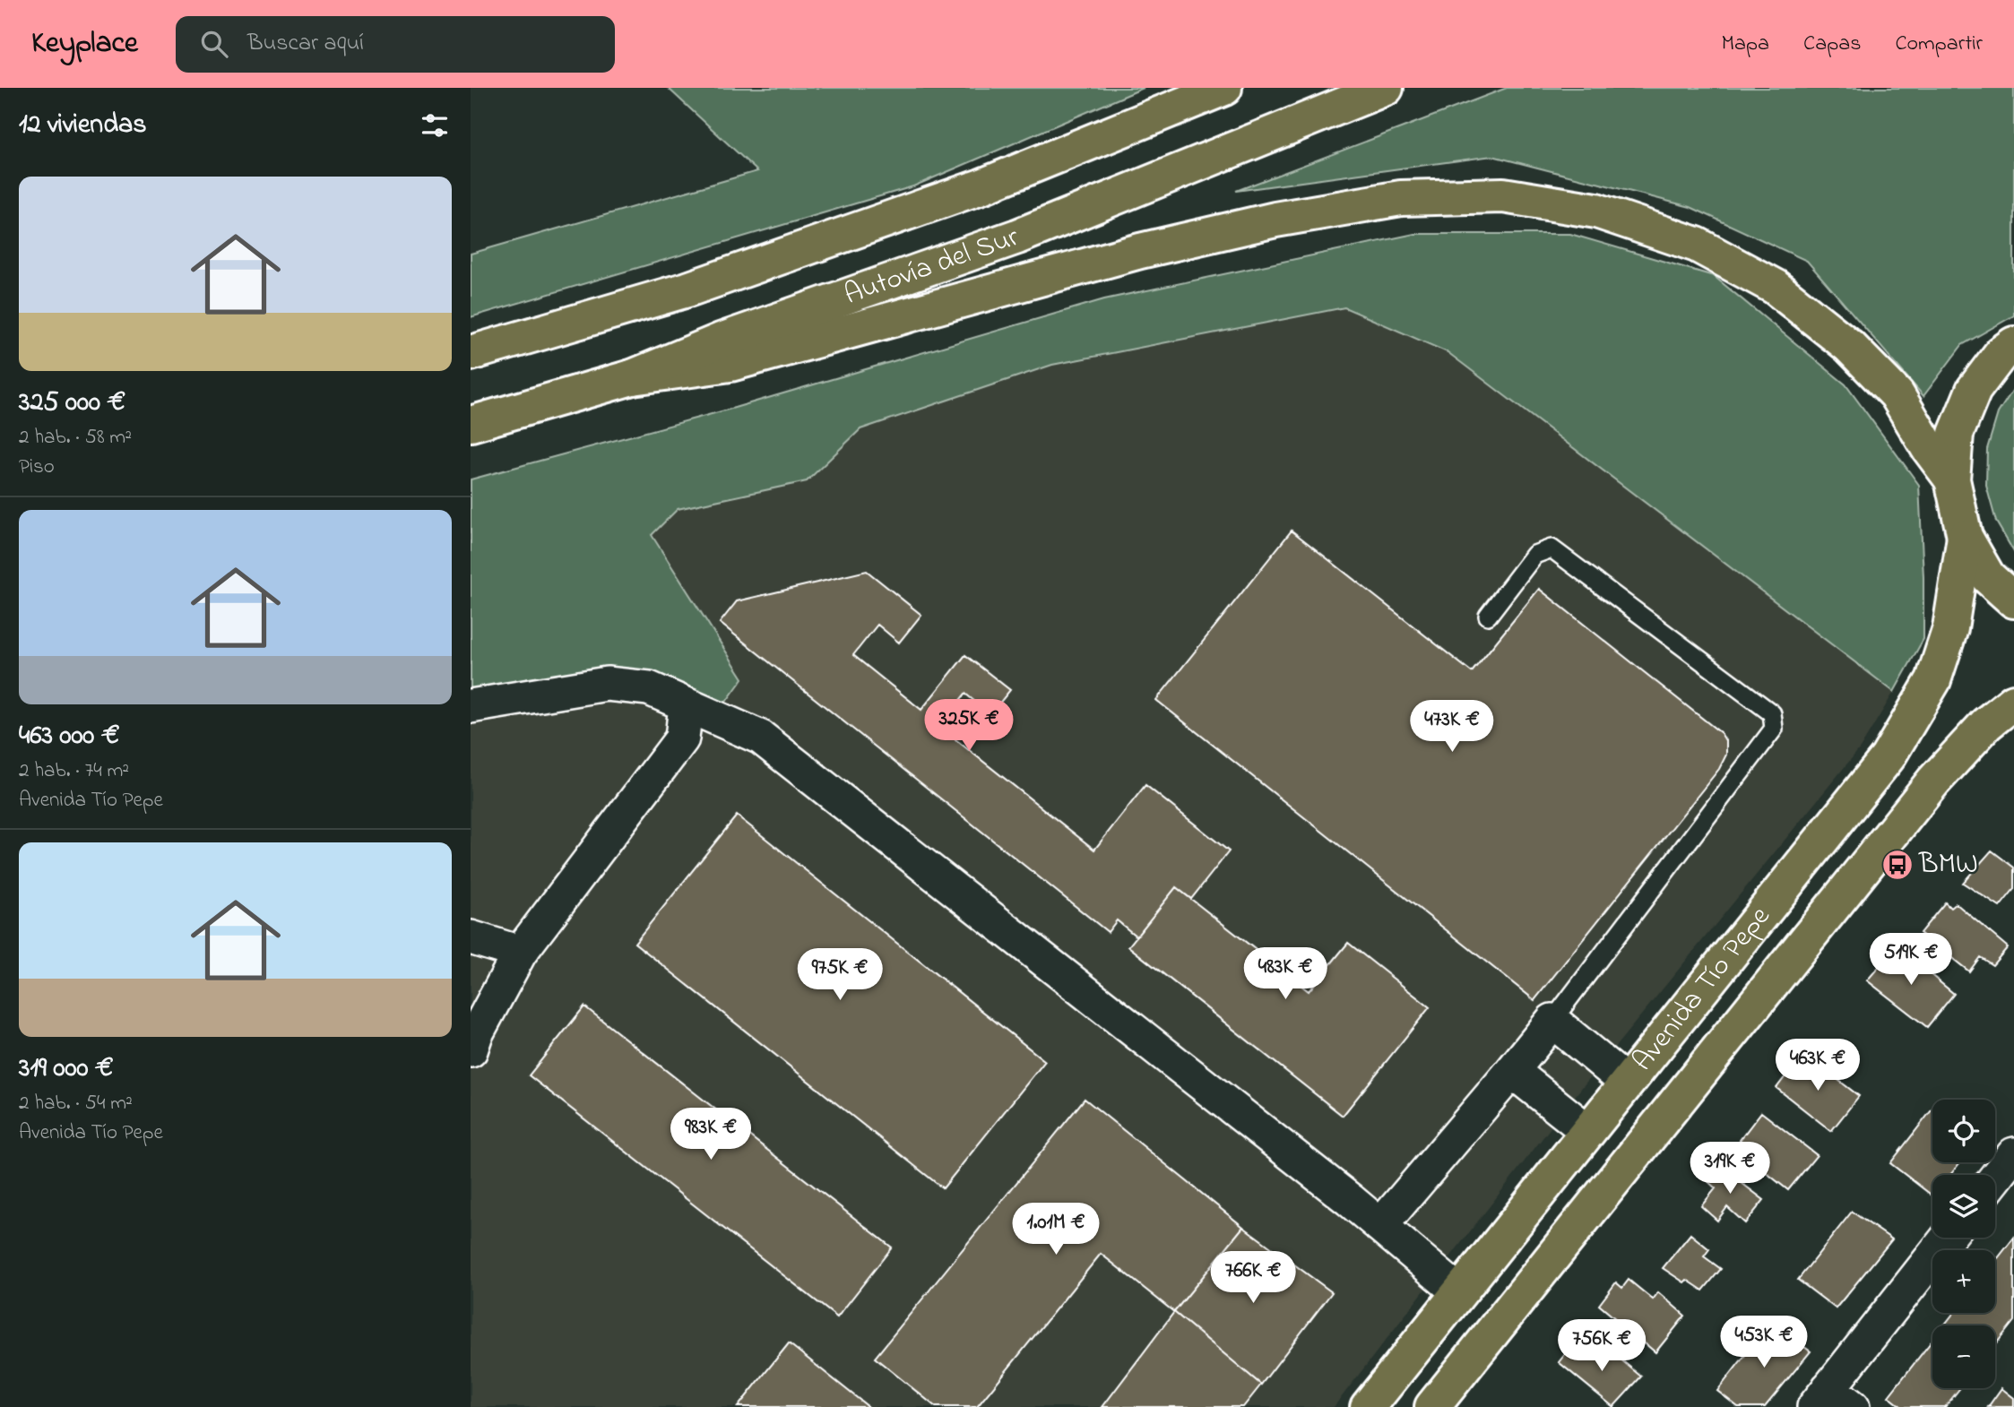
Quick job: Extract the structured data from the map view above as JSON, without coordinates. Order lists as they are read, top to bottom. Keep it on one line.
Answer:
{"streets":{"main road":["Autovía del Sur","Avenida Tío Pepe"]},"places":{"bus stop":["BMW"]},"page":{"header":"Keyplace","search":"Buscar aquí","nav":["Mapa","Capas","Compartir"],"heading":"12 viviendas","list":[{"name":"325 000 €","note":"2 hab. · 58 m² · Piso"},{"name":"463 000 €","note":"2 hab. · 74 m² · Avenida Tío Pepe"},{"name":"319 000 €","note":"2 hab. · 54 m² · Avenida Tío Pepe"}],"price":["325K €","473K €","519K €","483K €","975K €","463K €","983K €","319K €","1.01M €","766K €","453K €","756K €"],"map_buttons":["+","−"]}}
